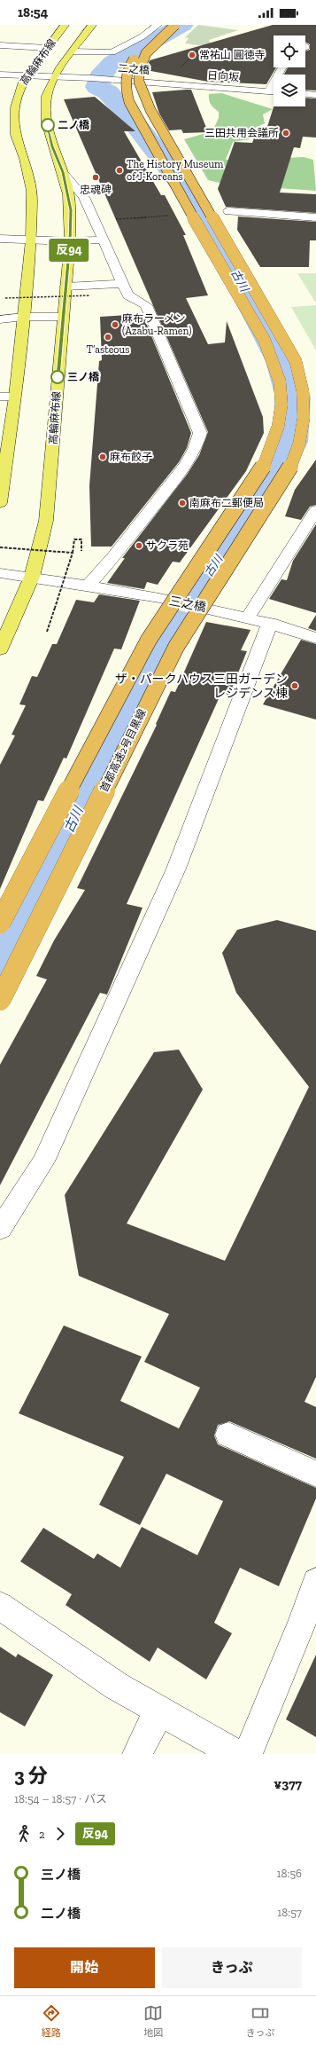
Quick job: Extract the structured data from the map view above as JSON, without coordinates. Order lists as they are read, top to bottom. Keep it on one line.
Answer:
{"streets":{"highway":["首都高速2号目黒線"],"main road":["高輪麻布線"],"street":["二之橋","日向坂","三之橋"]},"crossings":[["高輪麻布線","二之橋"],["高輪麻布線","三之橋"],["二之橋","日向坂"]],"water":["古川"],"places":["常祐山 圓徳寺","二ノ橋","三田共用会議所","The History Museum of J-Koreans","忠魂碑","麻布ラーメン (Azabu-Ramen)","T’asteous","三ノ橋","麻布餃子","南麻布二郵便局","サクラ苑","ザ・パークハウス三田ガーデン レジデンス棟"],"lines":["bus line 反94"],"page":{"status":"18:54","on_map":"反94","heading":["3 分","18:54 – 18:57 · バス","¥377"],"legs":["2","反94"],"list":[{"name":"三ノ橋","value":"18:56"},{"name":"二ノ橋","value":"18:57"}],"buttons":["開始","きっぷ"],"tabs":["経路","地図","きっぷ"]}}
